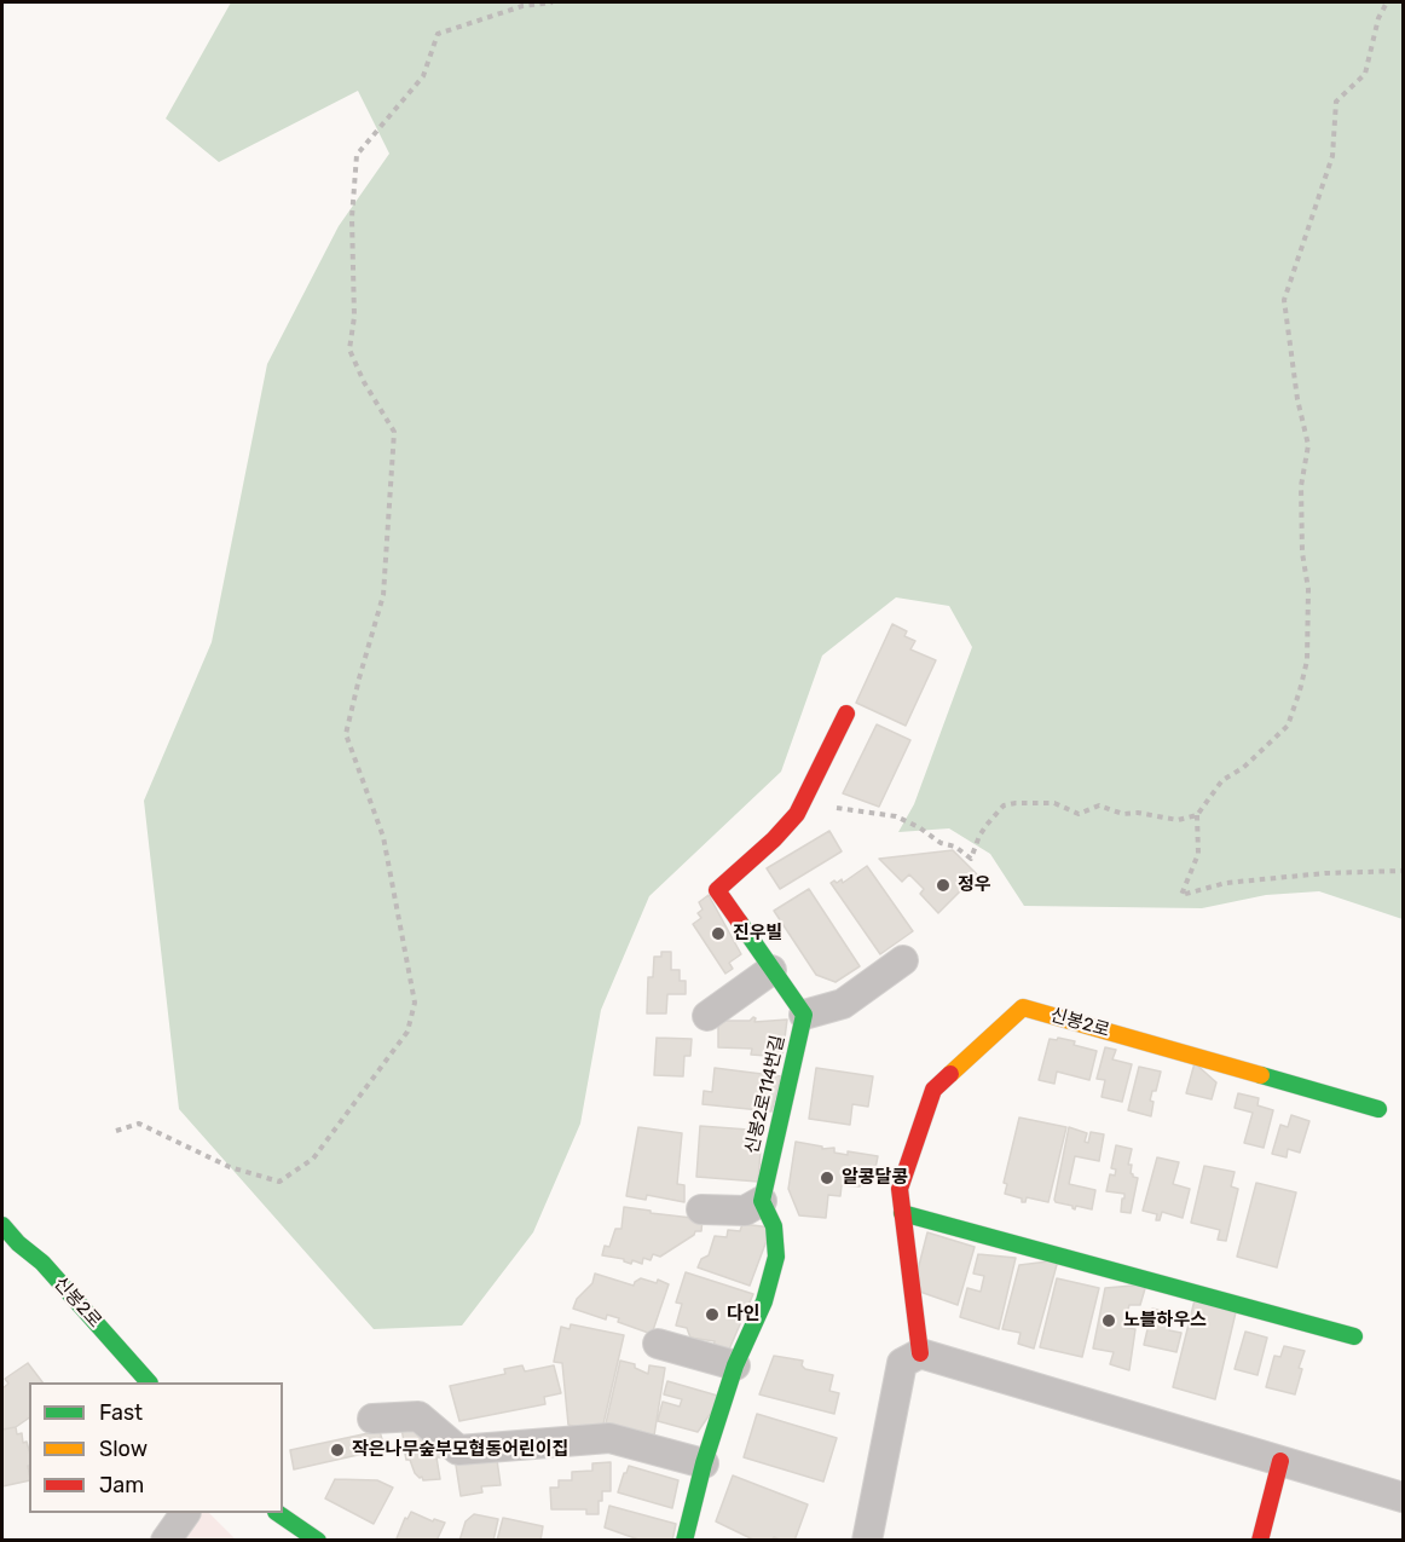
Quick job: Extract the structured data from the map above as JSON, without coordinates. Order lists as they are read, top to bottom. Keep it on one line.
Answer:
{"streets":{"street":["신봉2로","신봉2로114번길"]},"places":["정우","진우빌","알콩달콩","다인","노블하우스","작은나무숲부모협동어린이집"],"legend":["Fast","Slow","Jam"]}
